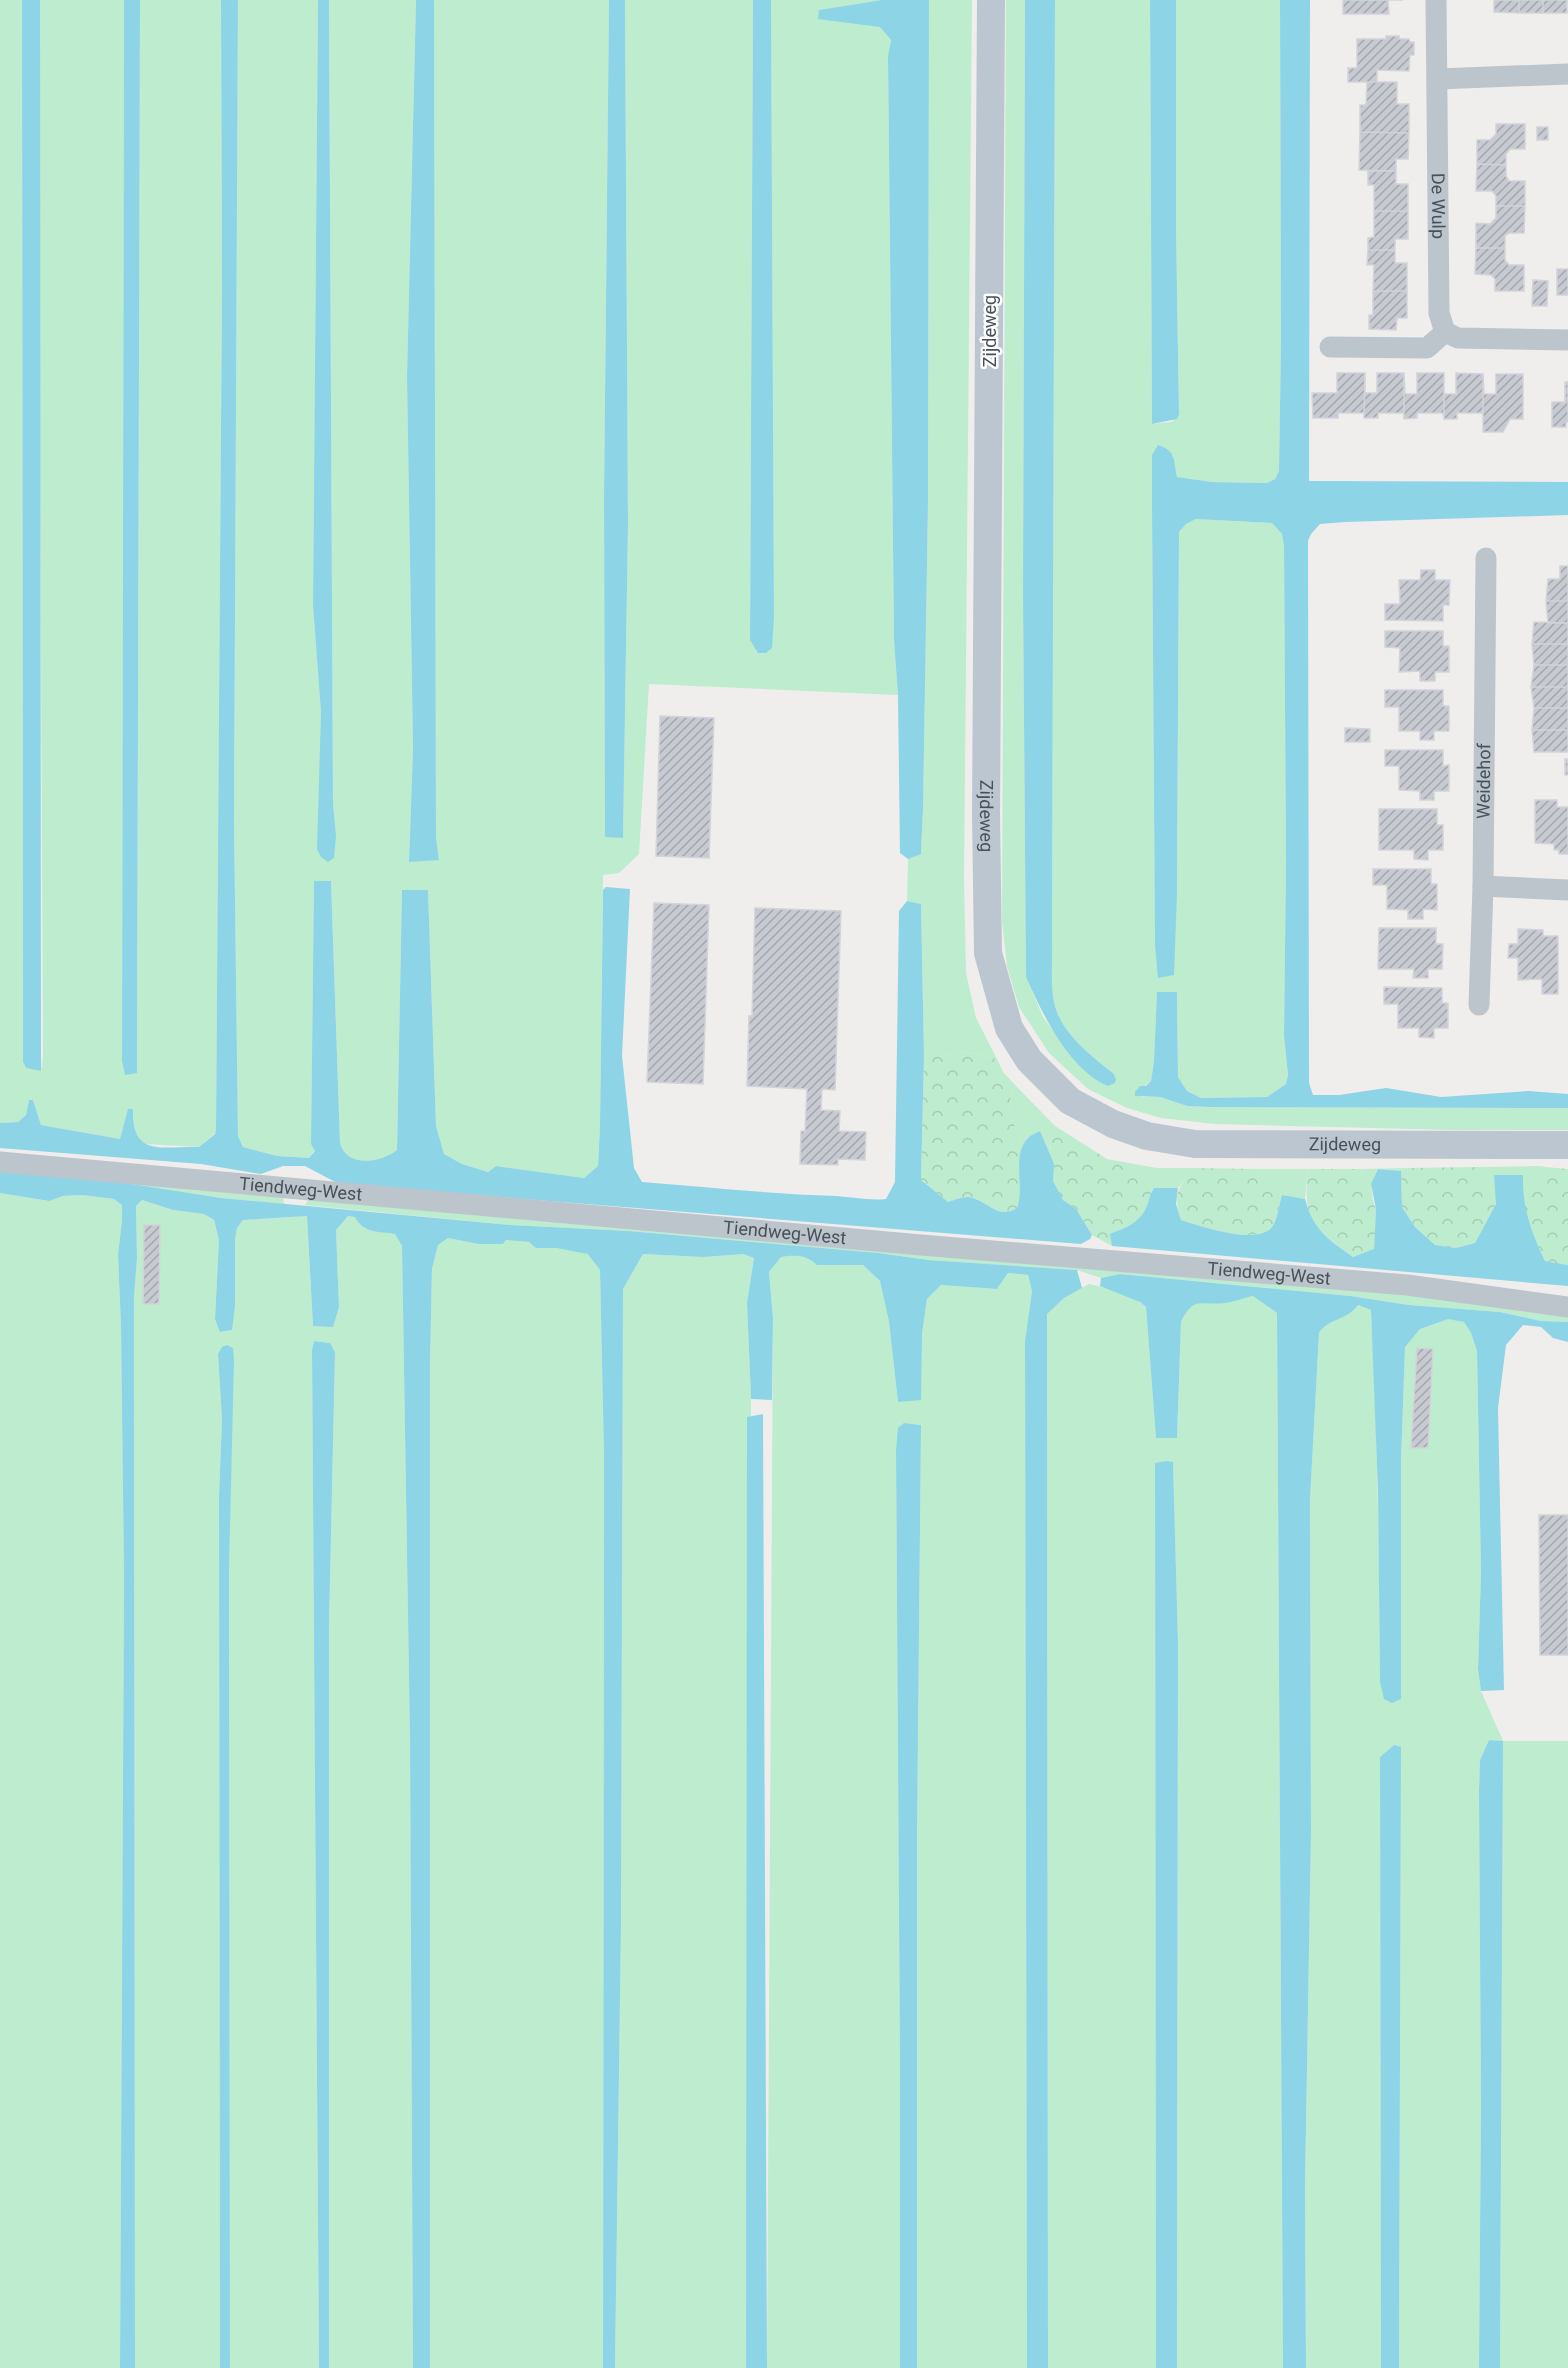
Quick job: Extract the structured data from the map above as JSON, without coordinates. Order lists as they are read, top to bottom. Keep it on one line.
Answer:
{"streets":{"main road":["Zijdeweg"],"street":["De Wulp","Weidehof","Tiendweg-West"]}}
